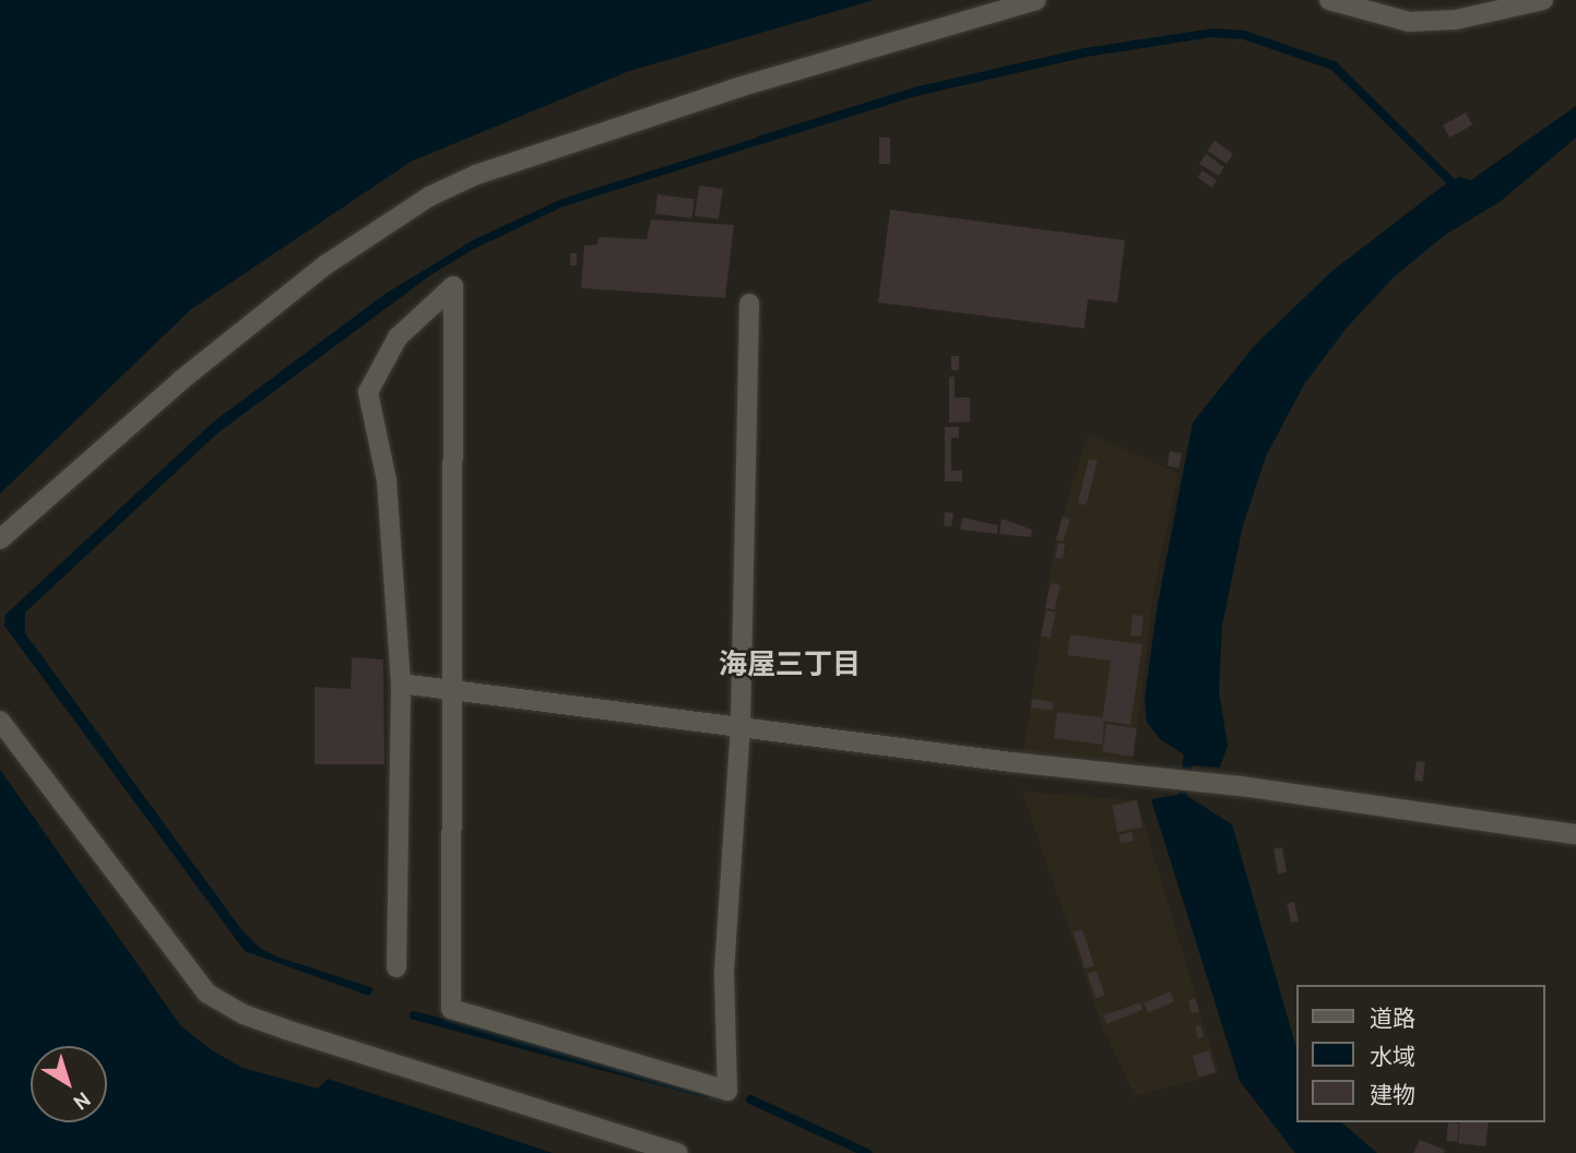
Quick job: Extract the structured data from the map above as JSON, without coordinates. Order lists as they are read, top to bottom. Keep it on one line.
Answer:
{"districts":["海屋三丁目"],"legend":["道路","水域","建物"],"north":"bottom right"}
